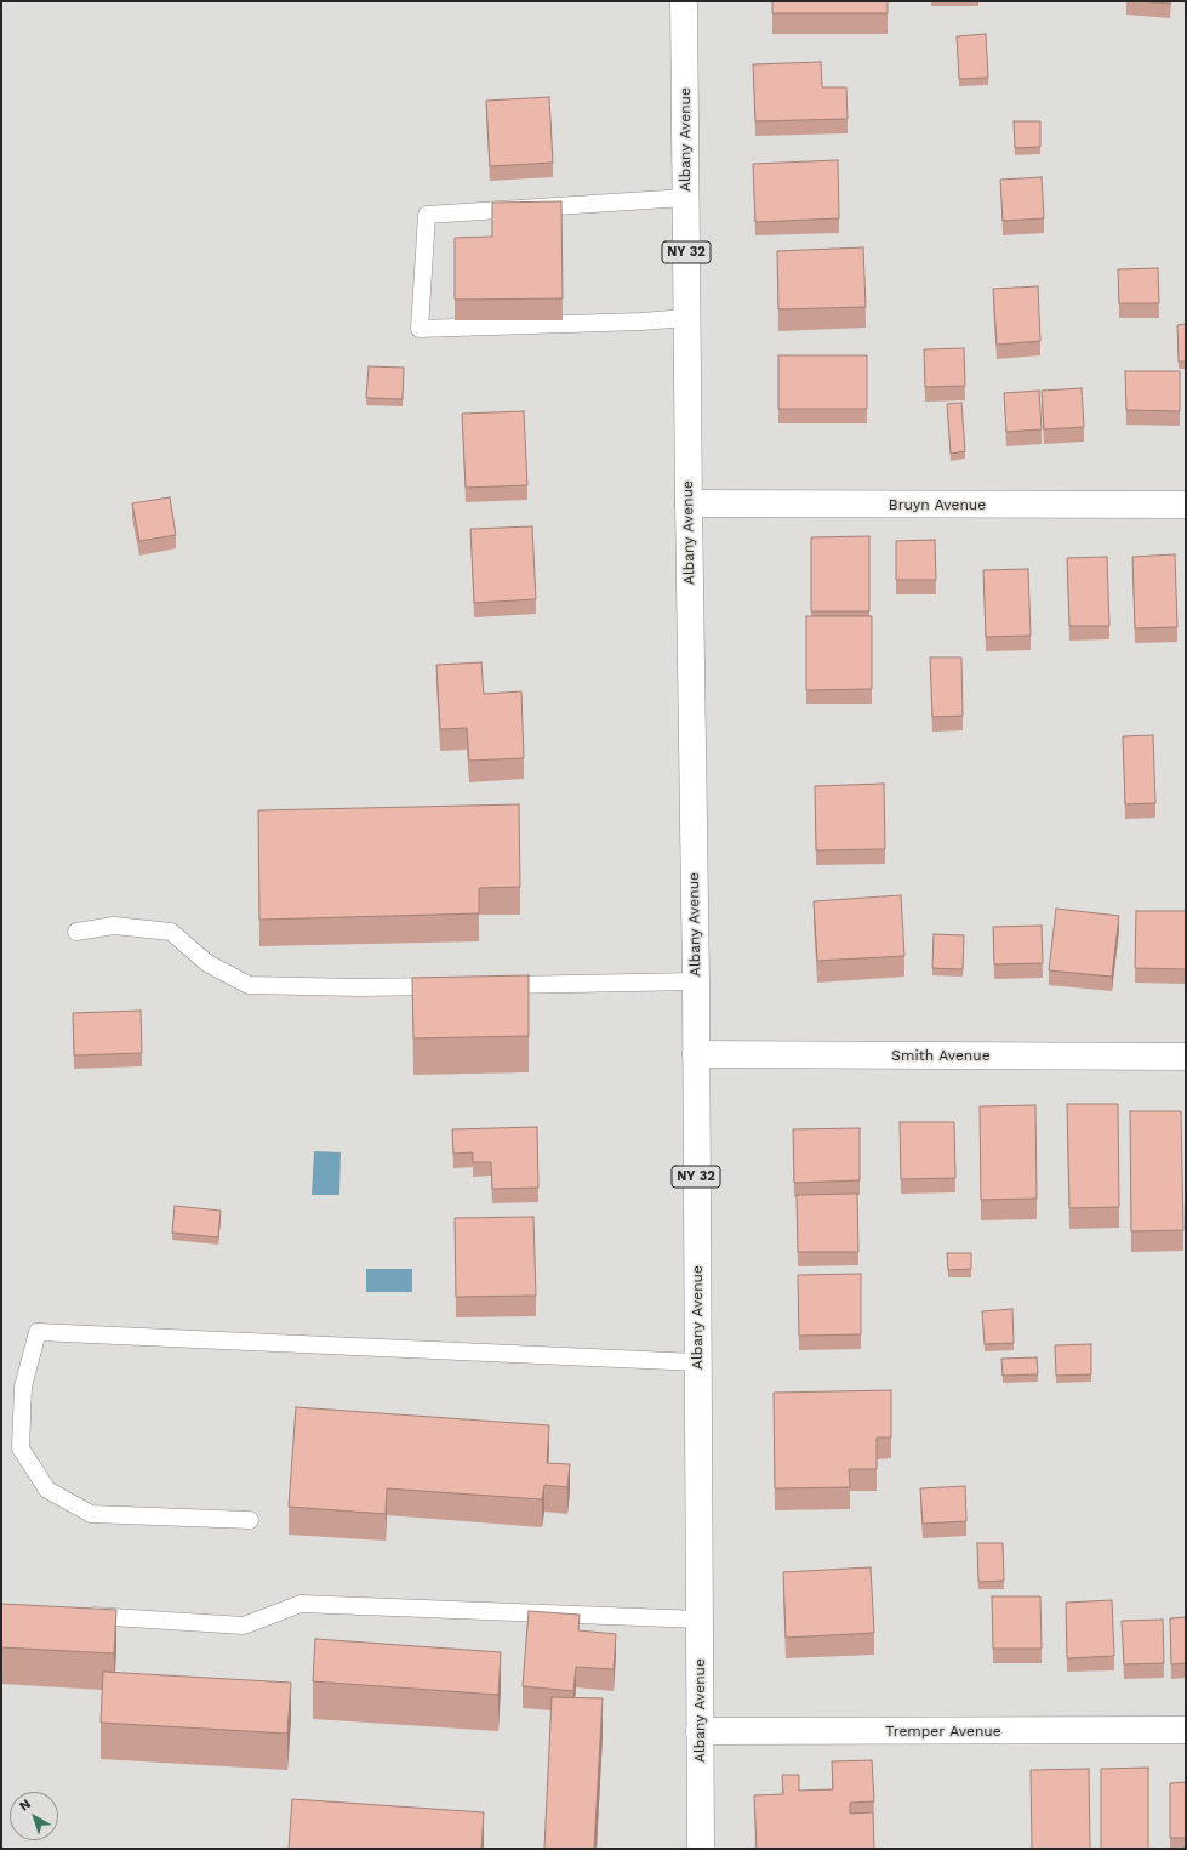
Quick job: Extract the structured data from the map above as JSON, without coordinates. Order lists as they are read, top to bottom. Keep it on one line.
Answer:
{"streets":{"main road":["Albany Avenue","NY 32","Bruyn Avenue","Smith Avenue","Tremper Avenue"]},"crossings":[["Albany Avenue","Bruyn Avenue"],["Albany Avenue","Smith Avenue"],["Albany Avenue","Tremper Avenue"]],"north":"top left"}
